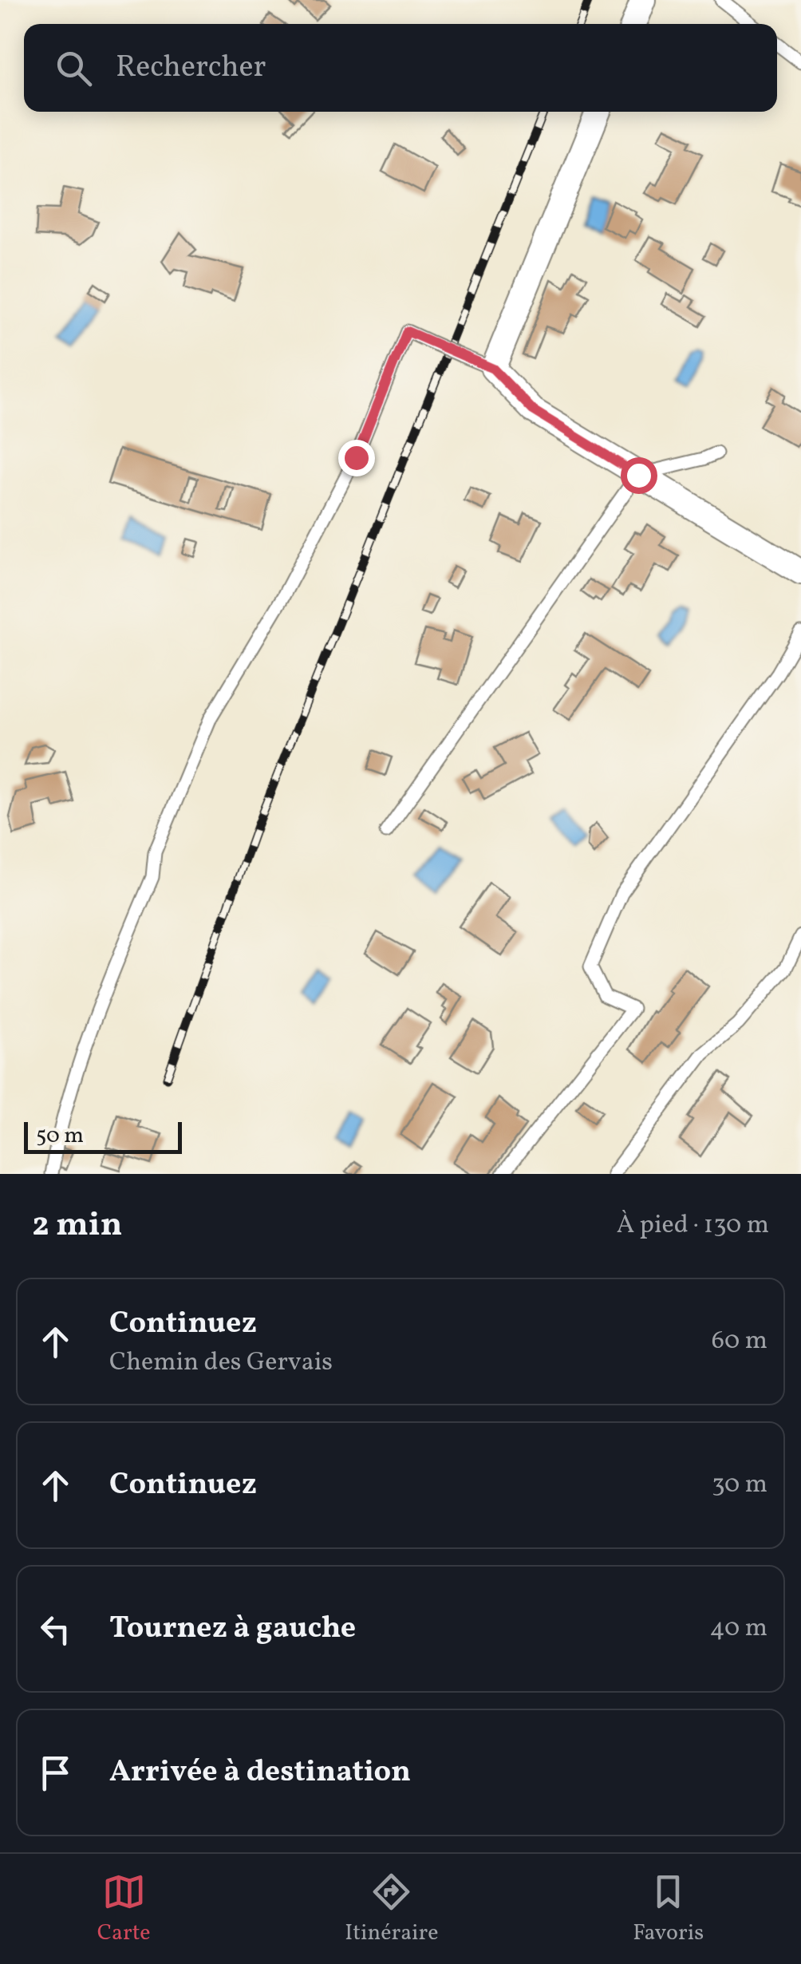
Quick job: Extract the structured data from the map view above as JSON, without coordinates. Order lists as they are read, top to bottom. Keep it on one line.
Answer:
{"scale_bar":"50 m","page":{"search":"Rechercher","scale":"50 m","heading":["2 min","À pied · 130 m"],"list":[["Continuez","Chemin des Gervais","60 m"],["Continuez","30 m"],["Tournez à gauche","40 m"],"Arrivée à destination"],"nav":["Carte","Itinéraire","Favoris"]}}
